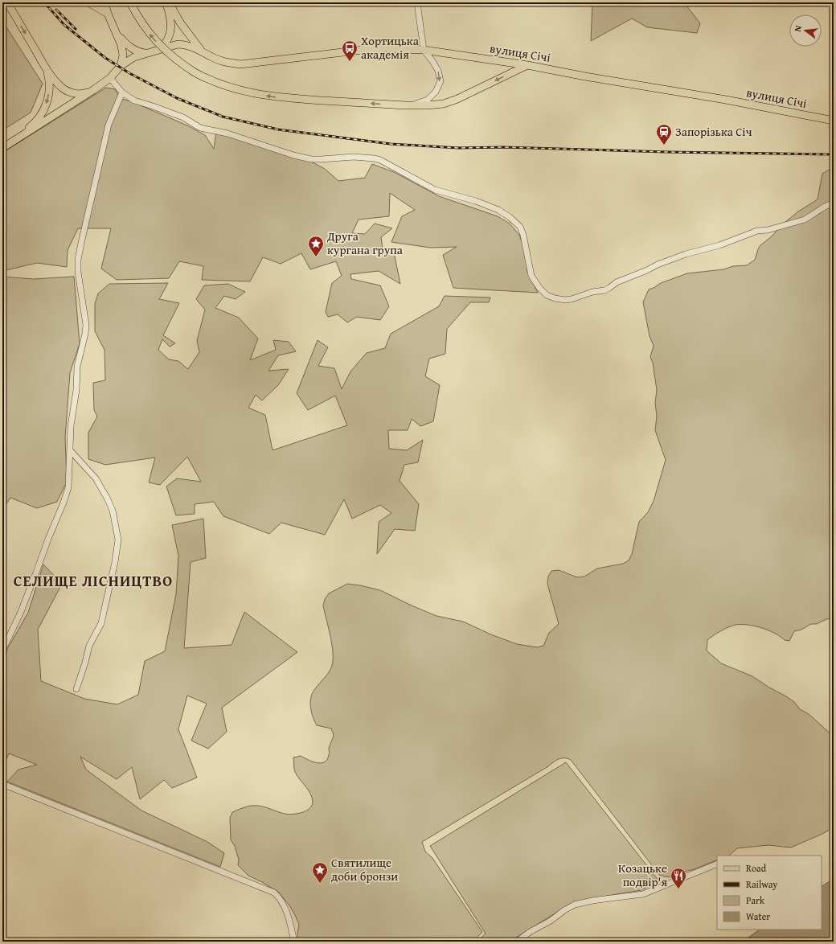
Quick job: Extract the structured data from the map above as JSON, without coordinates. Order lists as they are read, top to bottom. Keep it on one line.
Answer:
{"streets":{"main road":["вулиця Січі"]},"districts":["СЕЛИЩЕ ЛІСНИЦТВО"],"places":{"bus stop":["Хортицька академія"],"station":["Запорізька Січ"],"place":["Друга кургана група","Святилище доби бронзи"],"restaurant":["Козацьке подвір'я"]},"legend":["Road","Railway","Park","Water"],"north":"left"}
